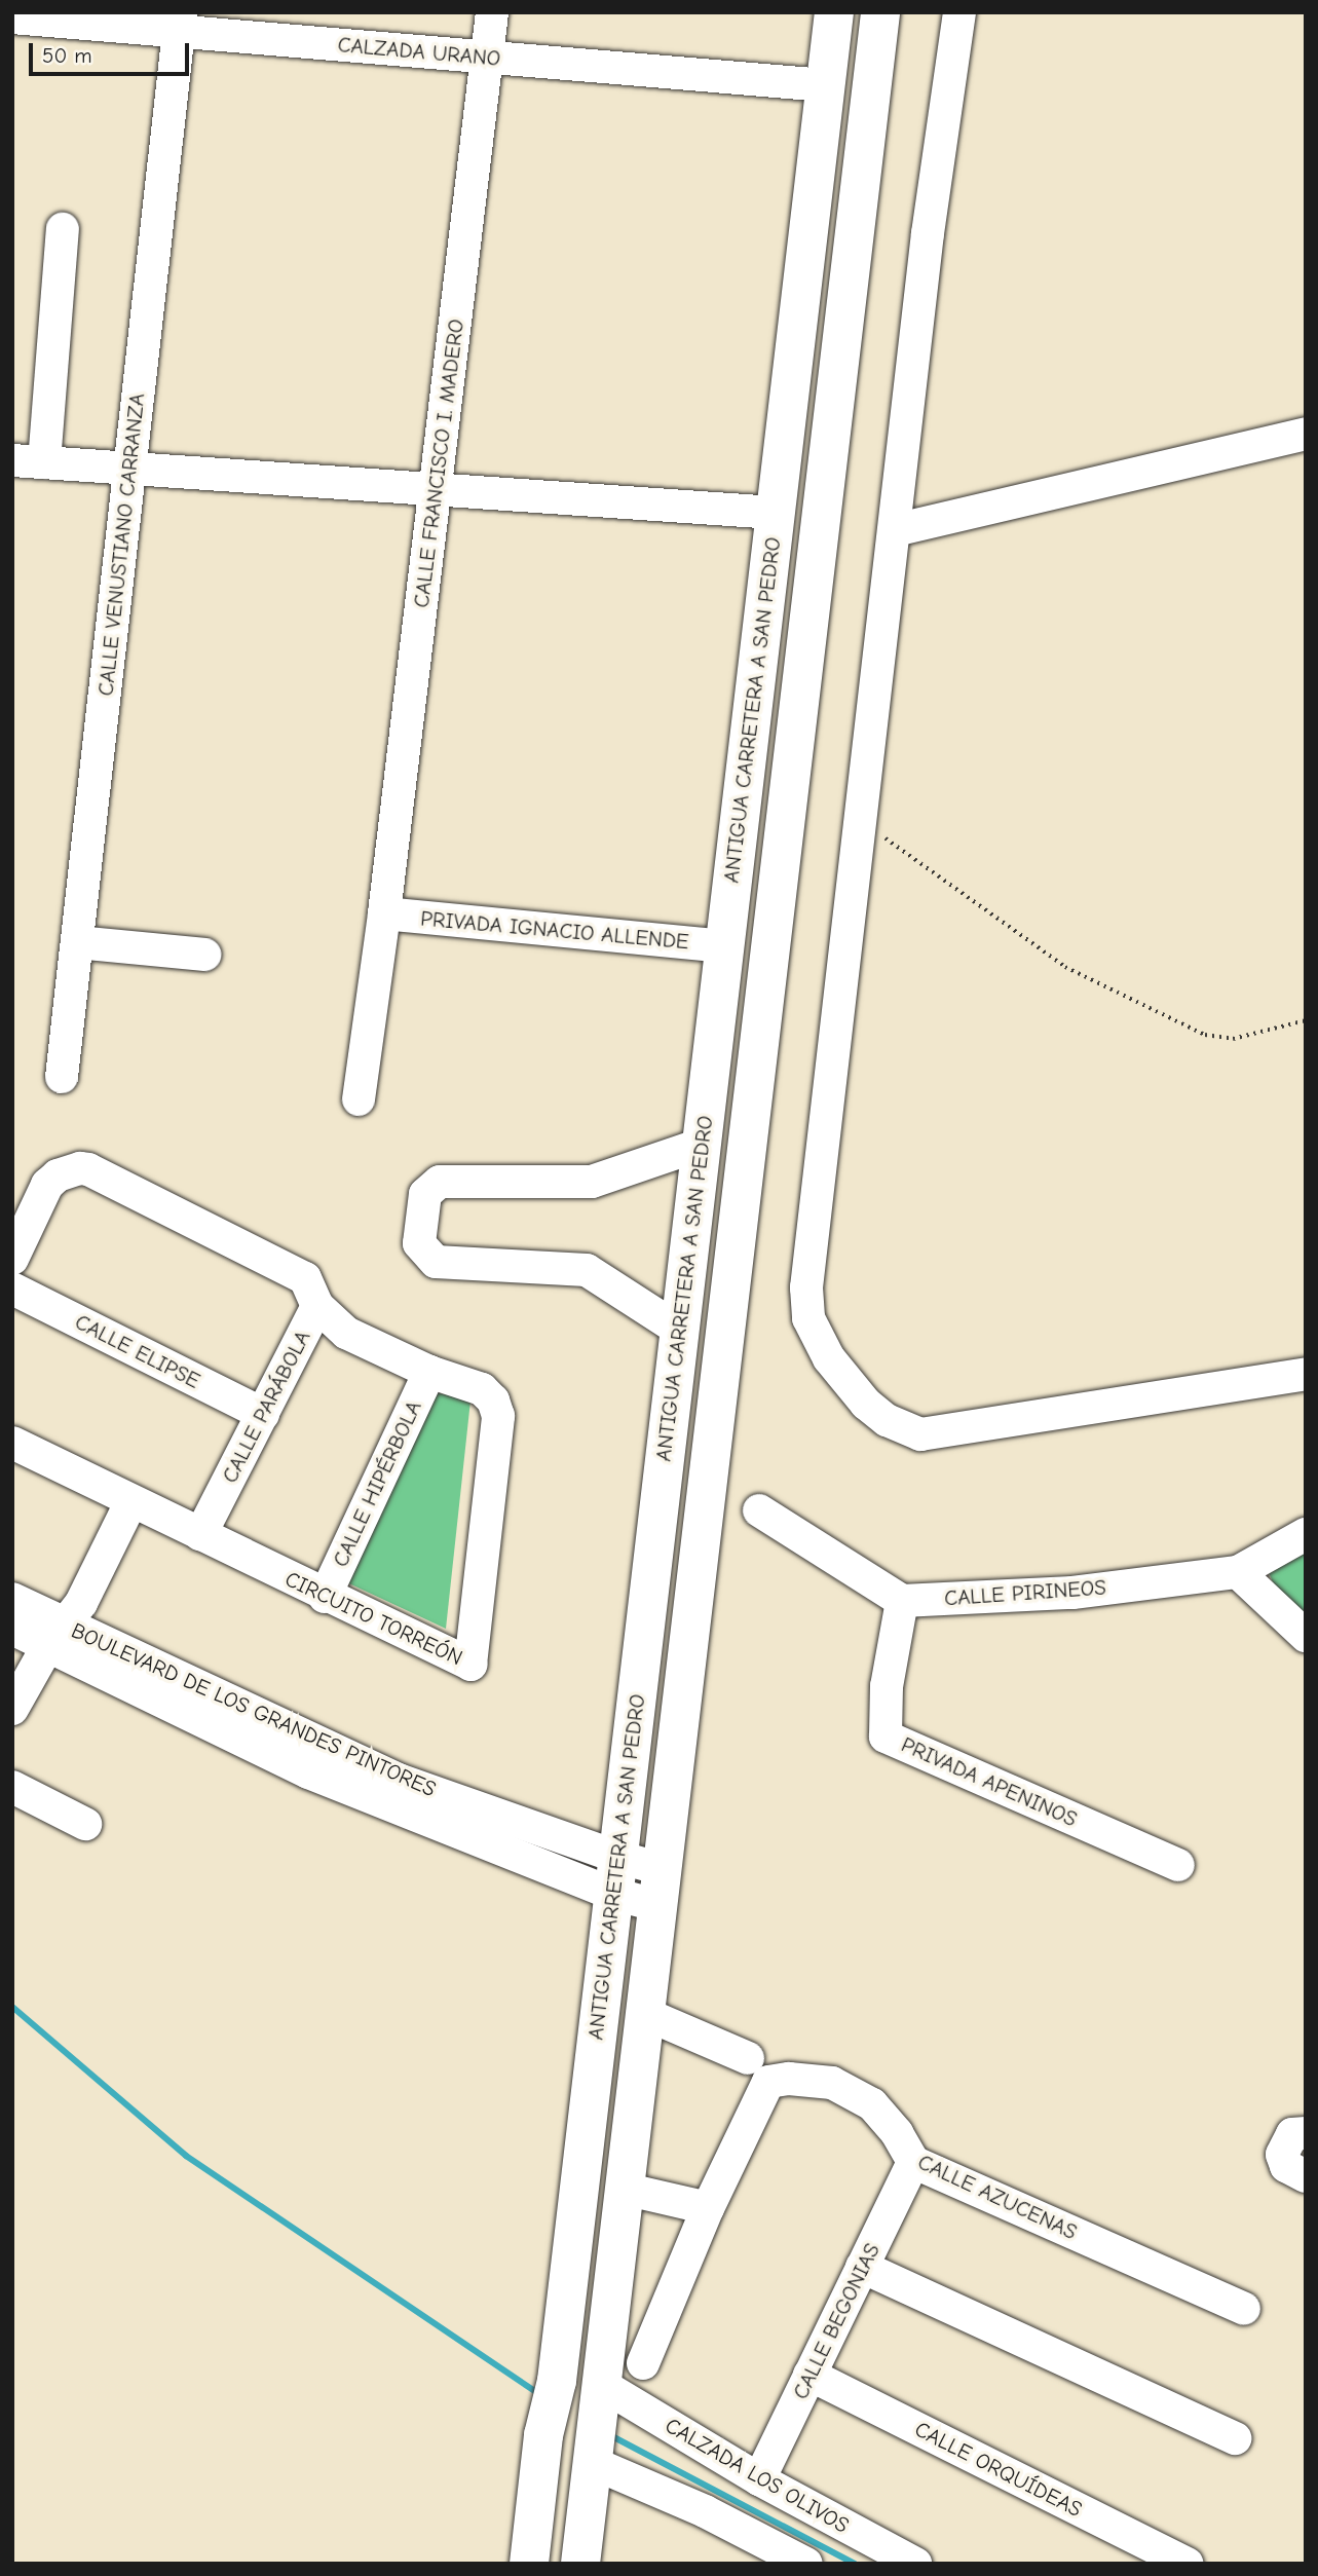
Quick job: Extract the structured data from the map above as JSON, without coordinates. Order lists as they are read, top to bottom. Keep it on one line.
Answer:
{"streets":{"main road":["ANTIGUA CARRETERA A SAN PEDRO"],"street":["CALZADA URANO","CALLE FRANCISCO I. MADERO","CALLE VENUSTIANO CARRANZA","PRIVADA IGNACIO ALLENDE","CALLE ELIPSE","CALLE PARÁBOLA","CALLE HIPÉRBOLA","CALLE PIRINEOS","CIRCUITO TORREÓN","BOULEVARD DE LOS GRANDES PINTORES","PRIVADA APENINOS","CALLE AZUCENAS","CALLE BEGONIAS","CALLE ORQUÍDEAS","CALZADA LOS OLIVOS"]},"crossings":[["CALZADA URANO","CALLE FRANCISCO I. MADERO"],["CALZADA URANO","CALLE VENUSTIANO CARRANZA"],["CALZADA URANO","ANTIGUA CARRETERA A SAN PEDRO"],["CALLE FRANCISCO I. MADERO","PRIVADA IGNACIO ALLENDE"],["ANTIGUA CARRETERA A SAN PEDRO","PRIVADA IGNACIO ALLENDE"],["ANTIGUA CARRETERA A SAN PEDRO","BOULEVARD DE LOS GRANDES PINTORES"],["ANTIGUA CARRETERA A SAN PEDRO","CALZADA LOS OLIVOS"],["CALLE ELIPSE","CALLE PARÁBOLA"],["CALLE PARÁBOLA","CIRCUITO TORREÓN"],["CALLE HIPÉRBOLA","CIRCUITO TORREÓN"],["CALLE PIRINEOS","PRIVADA APENINOS"],["CALLE AZUCENAS","CALLE BEGONIAS"],["CALLE BEGONIAS","CALLE ORQUÍDEAS"],["CALLE BEGONIAS","CALZADA LOS OLIVOS"]],"scale_bar":"50 m"}
